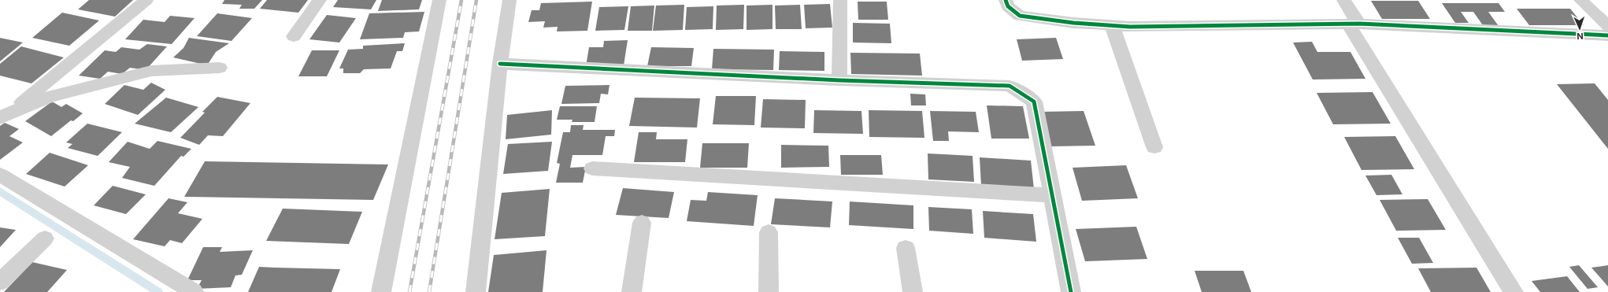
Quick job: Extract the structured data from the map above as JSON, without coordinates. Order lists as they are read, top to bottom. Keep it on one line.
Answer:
{"north":"bottom"}
